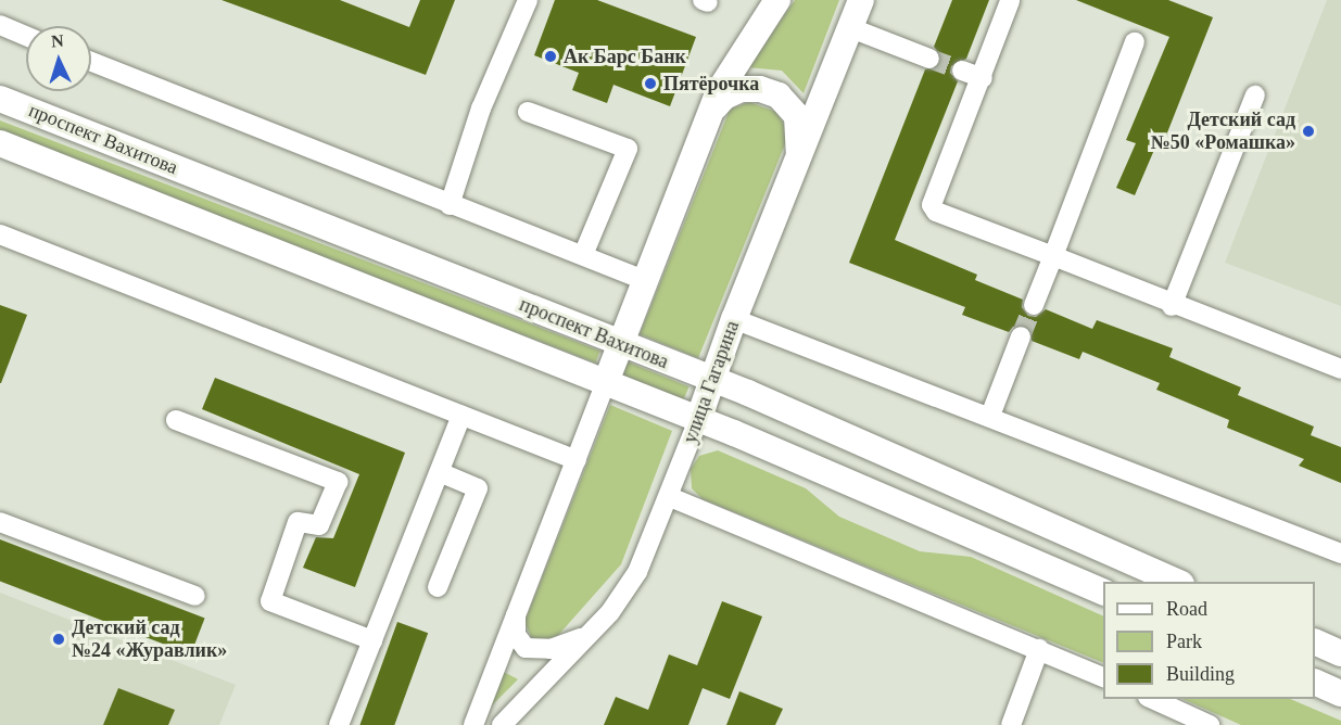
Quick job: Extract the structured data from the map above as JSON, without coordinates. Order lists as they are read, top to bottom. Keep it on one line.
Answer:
{"streets":{"main road":["проспект Вахитова","улица Гагарина"]},"crossings":[["проспект Вахитова","улица Гагарина"]],"places":["Ак Барс Банк","Пятёрочка","Детский сад №50 «Ромашка»","Детский сад №24 «Журавлик»"],"legend":["Road","Park","Building"],"north":"top"}
